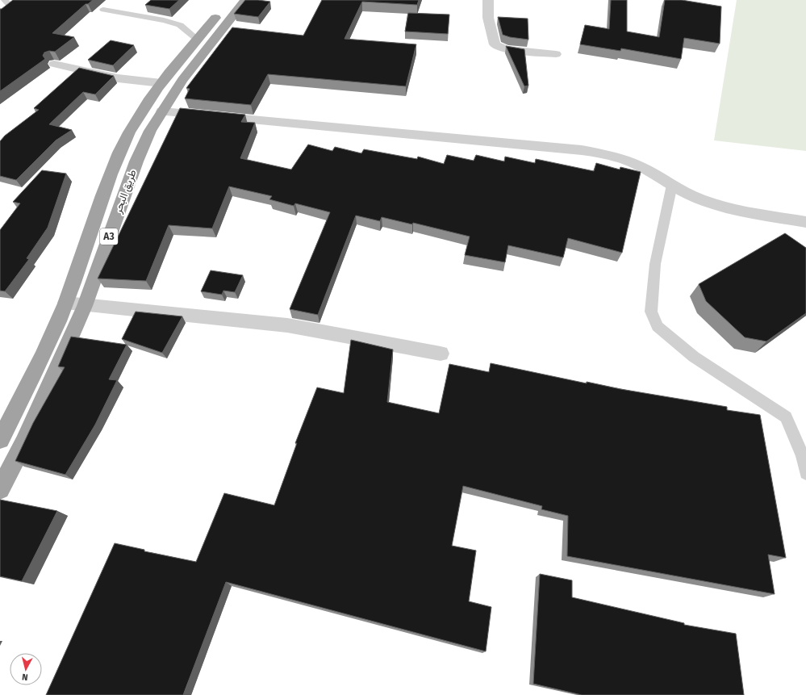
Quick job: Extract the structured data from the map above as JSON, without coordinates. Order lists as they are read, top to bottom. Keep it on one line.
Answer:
{"streets":{"highway":["طريق البحر","A3"]},"north":"bottom"}
